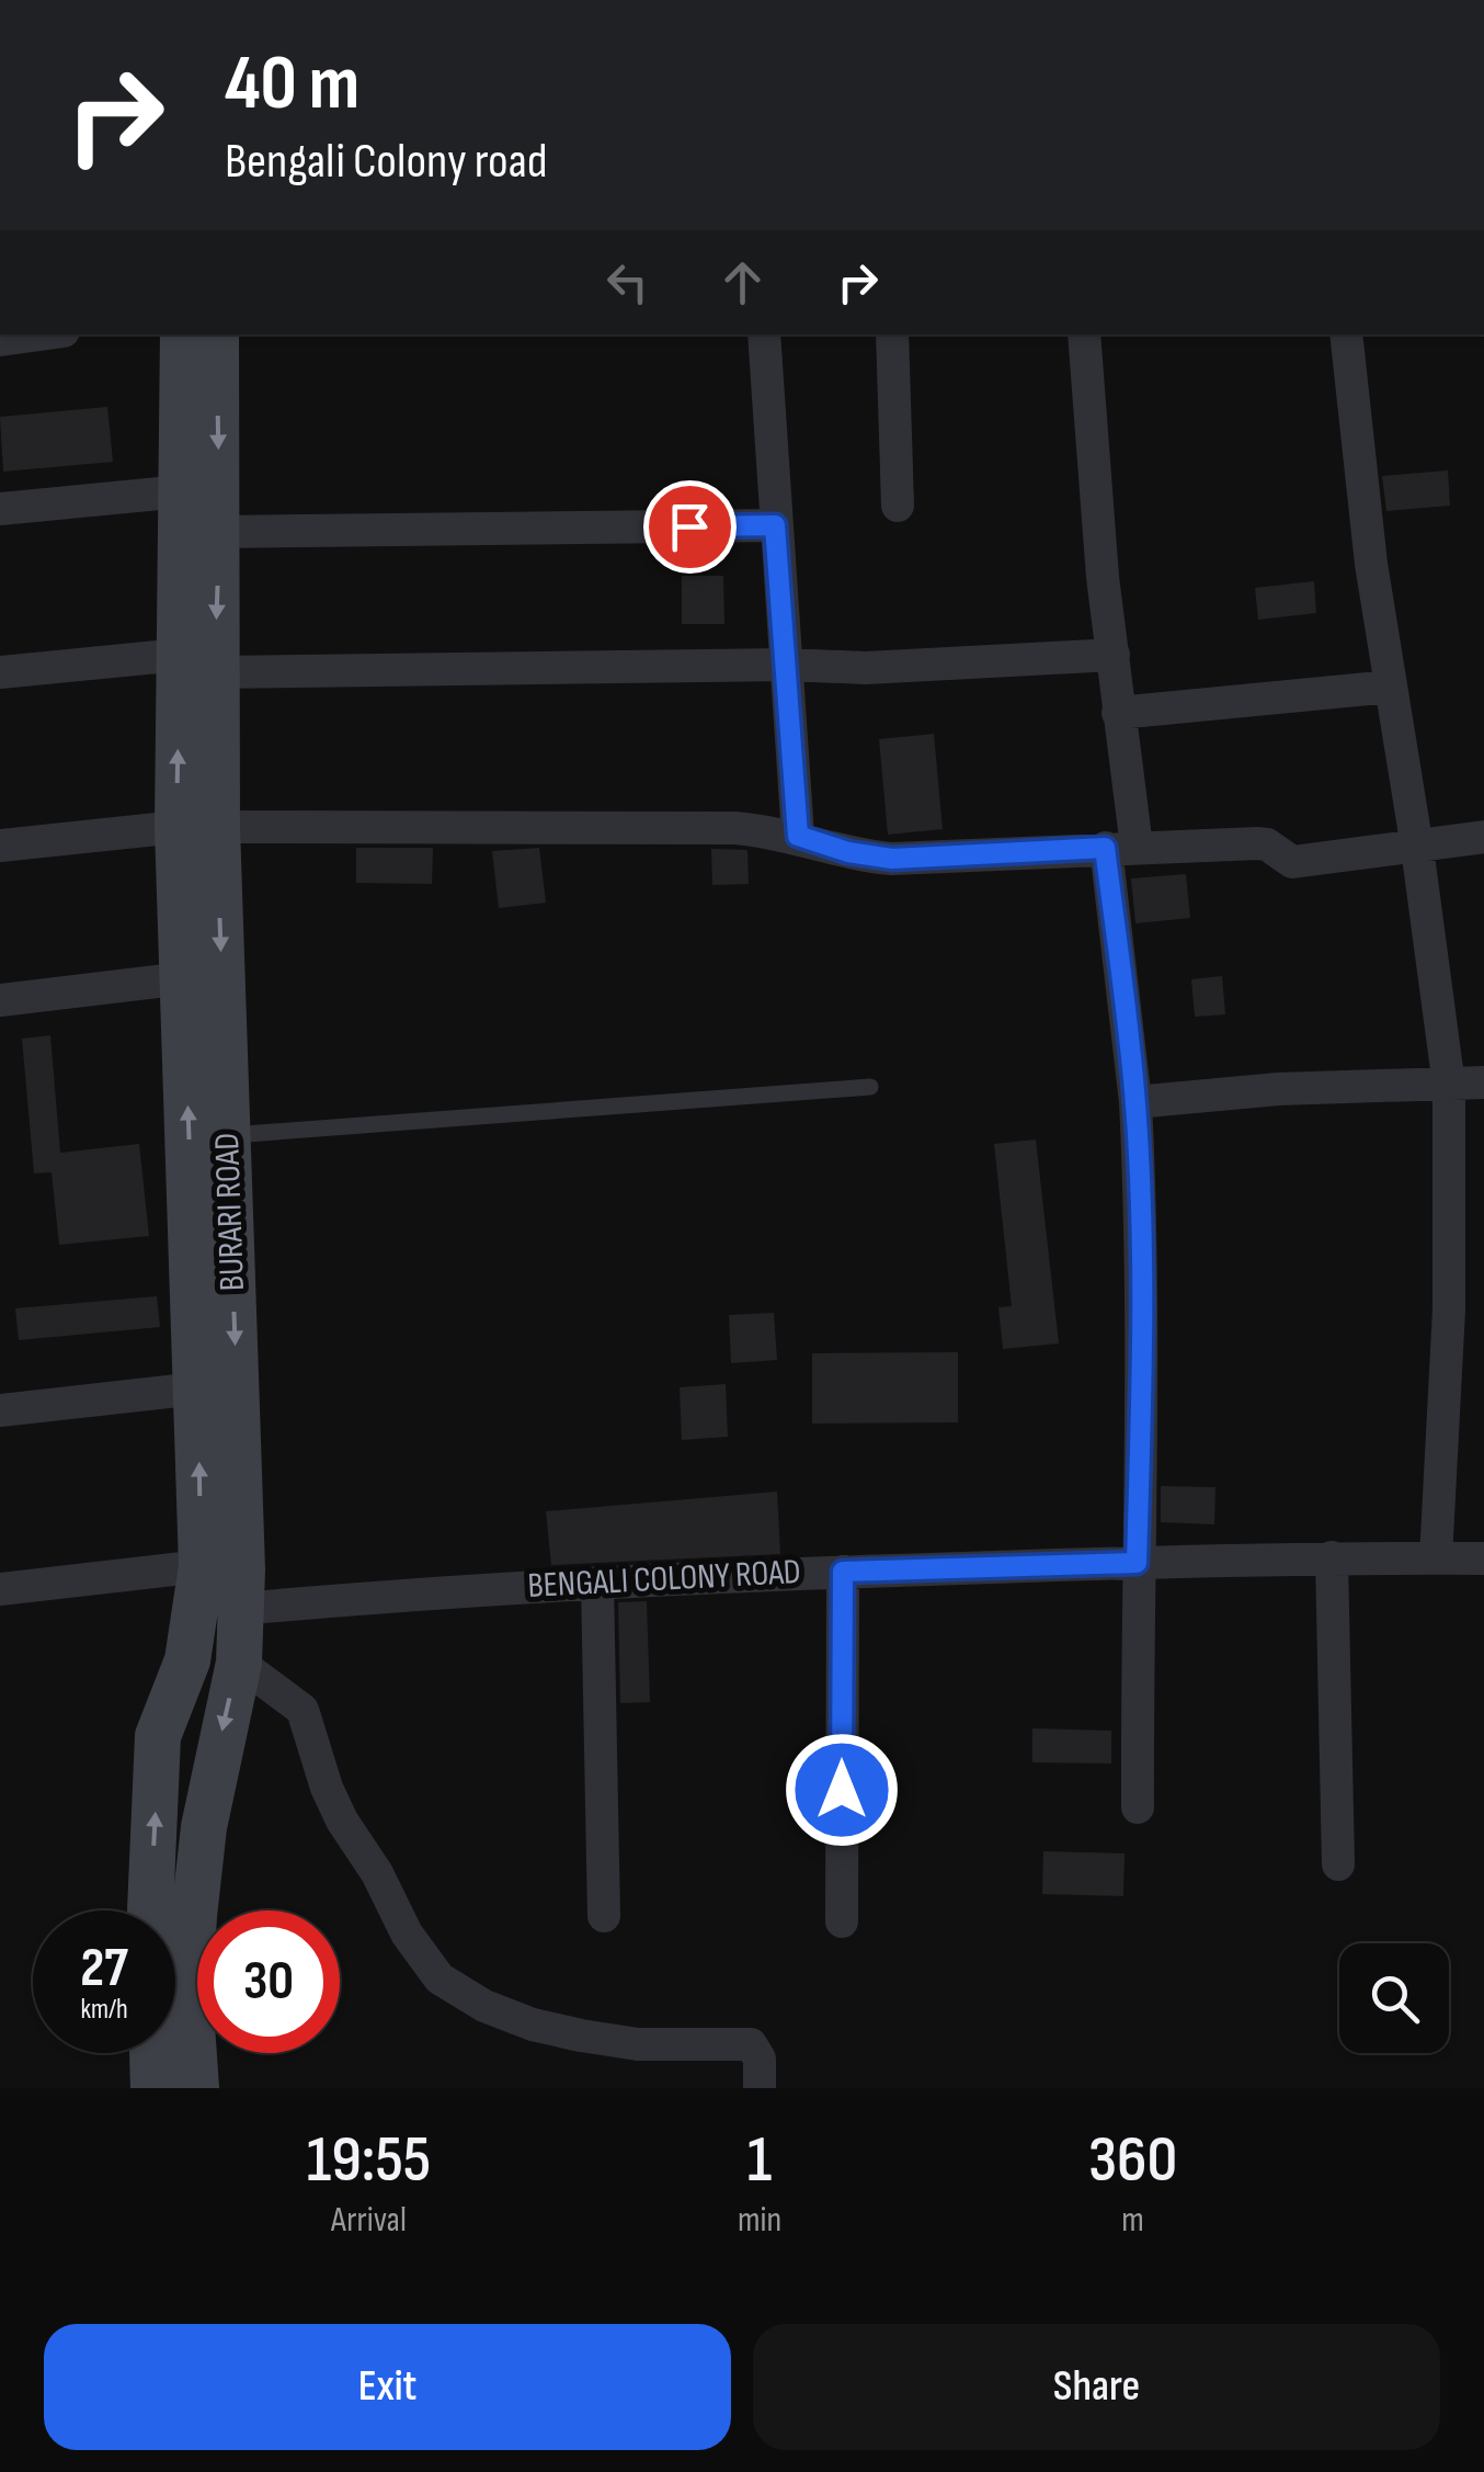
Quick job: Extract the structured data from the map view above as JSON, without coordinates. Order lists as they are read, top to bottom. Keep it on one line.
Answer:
{"streets":{"main road":["BURARI ROAD"],"street":["BENGALI COLONY ROAD"]},"crossings":[["BURARI ROAD","BENGALI COLONY ROAD"]],"page":{"turn":["40 m","Bengali Colony road"],"speed":"27 km/h","limit":"30","eta":["19:55","Arrival","1","min","360","m"],"buttons":["Exit","Share"]}}
